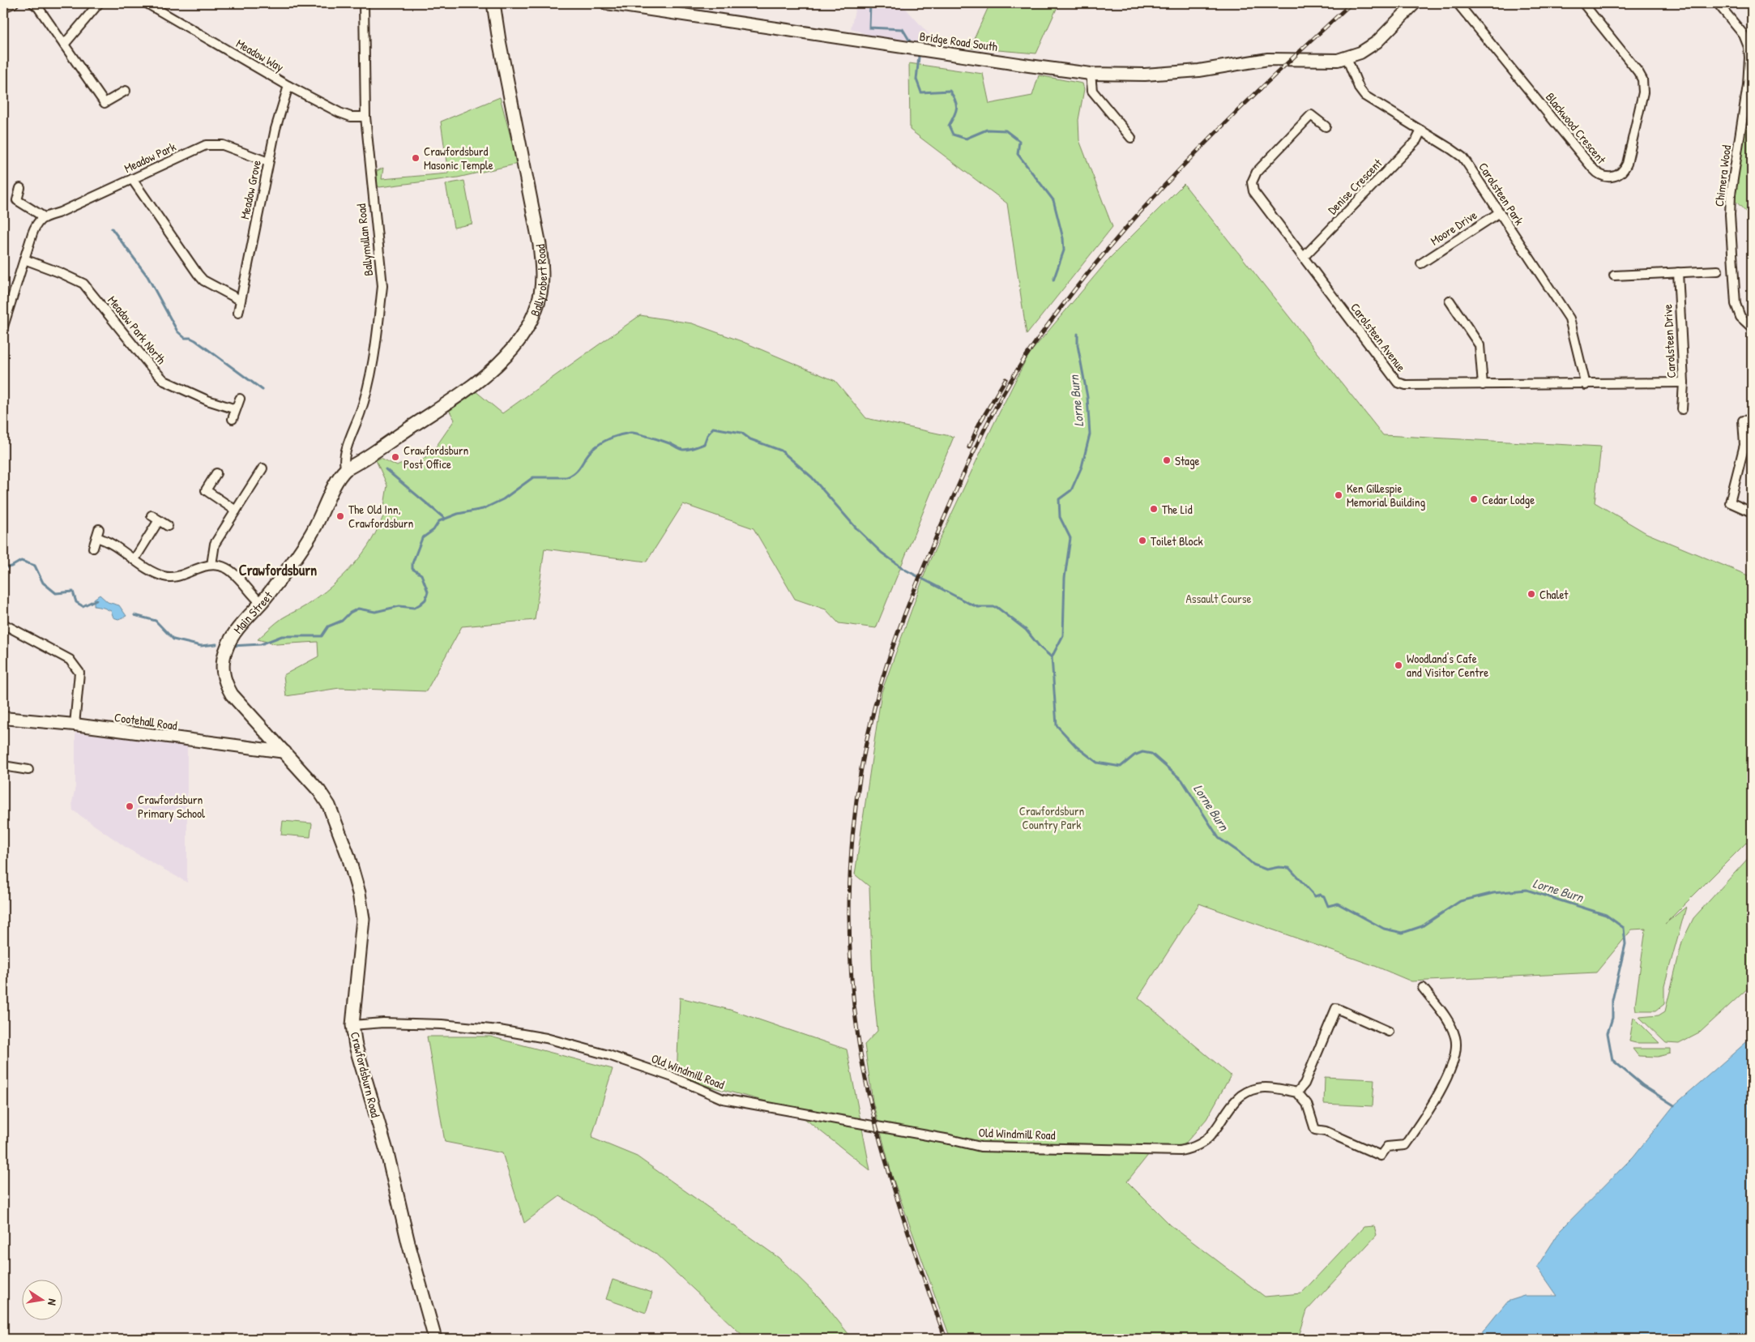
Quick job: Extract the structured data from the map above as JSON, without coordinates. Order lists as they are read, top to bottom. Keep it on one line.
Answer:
{"streets":{"main road":["Ballyrobert Road","Main Street","Crawfordsburn Road"],"street":["Bridge Road South","Meadow Way","Blackwood Crescent","Meadow Park","Chimera Wood","Denise Crescent","Meadow Grove","Carolsteen Park","Moore Drive","Ballymullan Road","Meadow Park North","Carolsteen Avenue","Carolsteen Drive","Cootehall Road","Old Windmill Road"]},"crossings":[["Bridge Road South","Carolsteen Park"],["Meadow Way","Meadow Grove"],["Meadow Way","Ballymullan Road"],["Meadow Park","Meadow Grove"],["Denise Crescent","Carolsteen Park"],["Denise Crescent","Carolsteen Avenue"],["Carolsteen Park","Moore Drive"],["Carolsteen Park","Carolsteen Avenue"],["Ballymullan Road","Ballyrobert Road"],["Ballymullan Road","Main Street"],["Ballyrobert Road","Main Street"],["Carolsteen Avenue","Carolsteen Drive"],["Main Street","Cootehall Road"],["Main Street","Crawfordsburn Road"],["Cootehall Road","Crawfordsburn Road"],["Old Windmill Road","Crawfordsburn Road"]],"districts":["Crawfordsburn"],"water":["Lorne Burn"],"parks":["Assault Course","Crawfordsburn Country Park"],"places":["Crawfordsburd Masonic Temple","Crawfordsburn Post Office","Stage","Ken Gillespie Memorial Building","Cedar Lodge","The Lid","The Old Inn, Crawfordsburn","Toilet Block","Chalet","Woodland's Cafe and Visitor Centre","Crawfordsburn Primary School"],"north":"right"}
